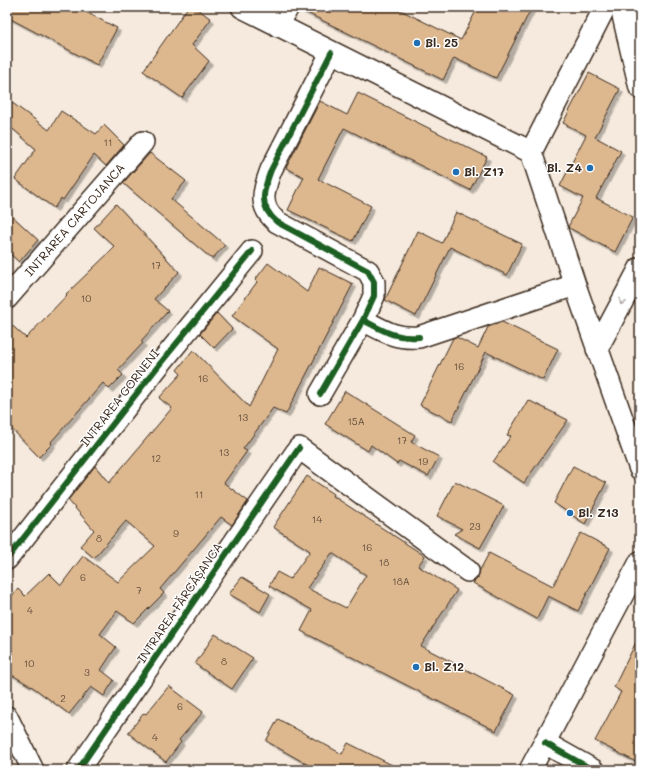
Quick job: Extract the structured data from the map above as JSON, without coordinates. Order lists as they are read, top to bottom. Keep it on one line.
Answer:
{"streets":{"street":["INTRAREA CARTOJANCA","INTRAREA GORNENI","INTRAREA FĂRCĂȘANCA"]},"places":["Bl. 25","Bl. Z4","Bl. Z17","Bl. Z13","Bl. Z12"],"house_numbers":["11","17","10","16","16","13","15A","17","13","12","19","11","14","23","9","8","16","18","6","18A","7","4","8","10","3","2","6","4"]}
